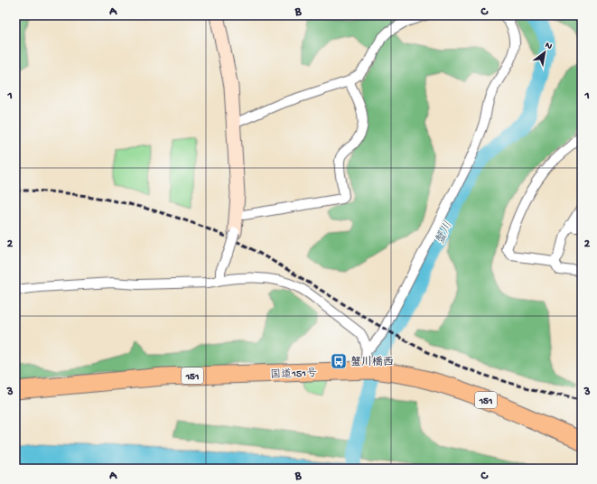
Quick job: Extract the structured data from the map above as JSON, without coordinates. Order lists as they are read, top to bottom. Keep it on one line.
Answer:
{"streets":{"highway":["国道151号","151"]},"water":["蟹川"],"places":{"bus stop":["蟹川橋西"]},"north":"top right","grid":{"columns":["A","B","C"],"rows":["1","2","3"]}}
